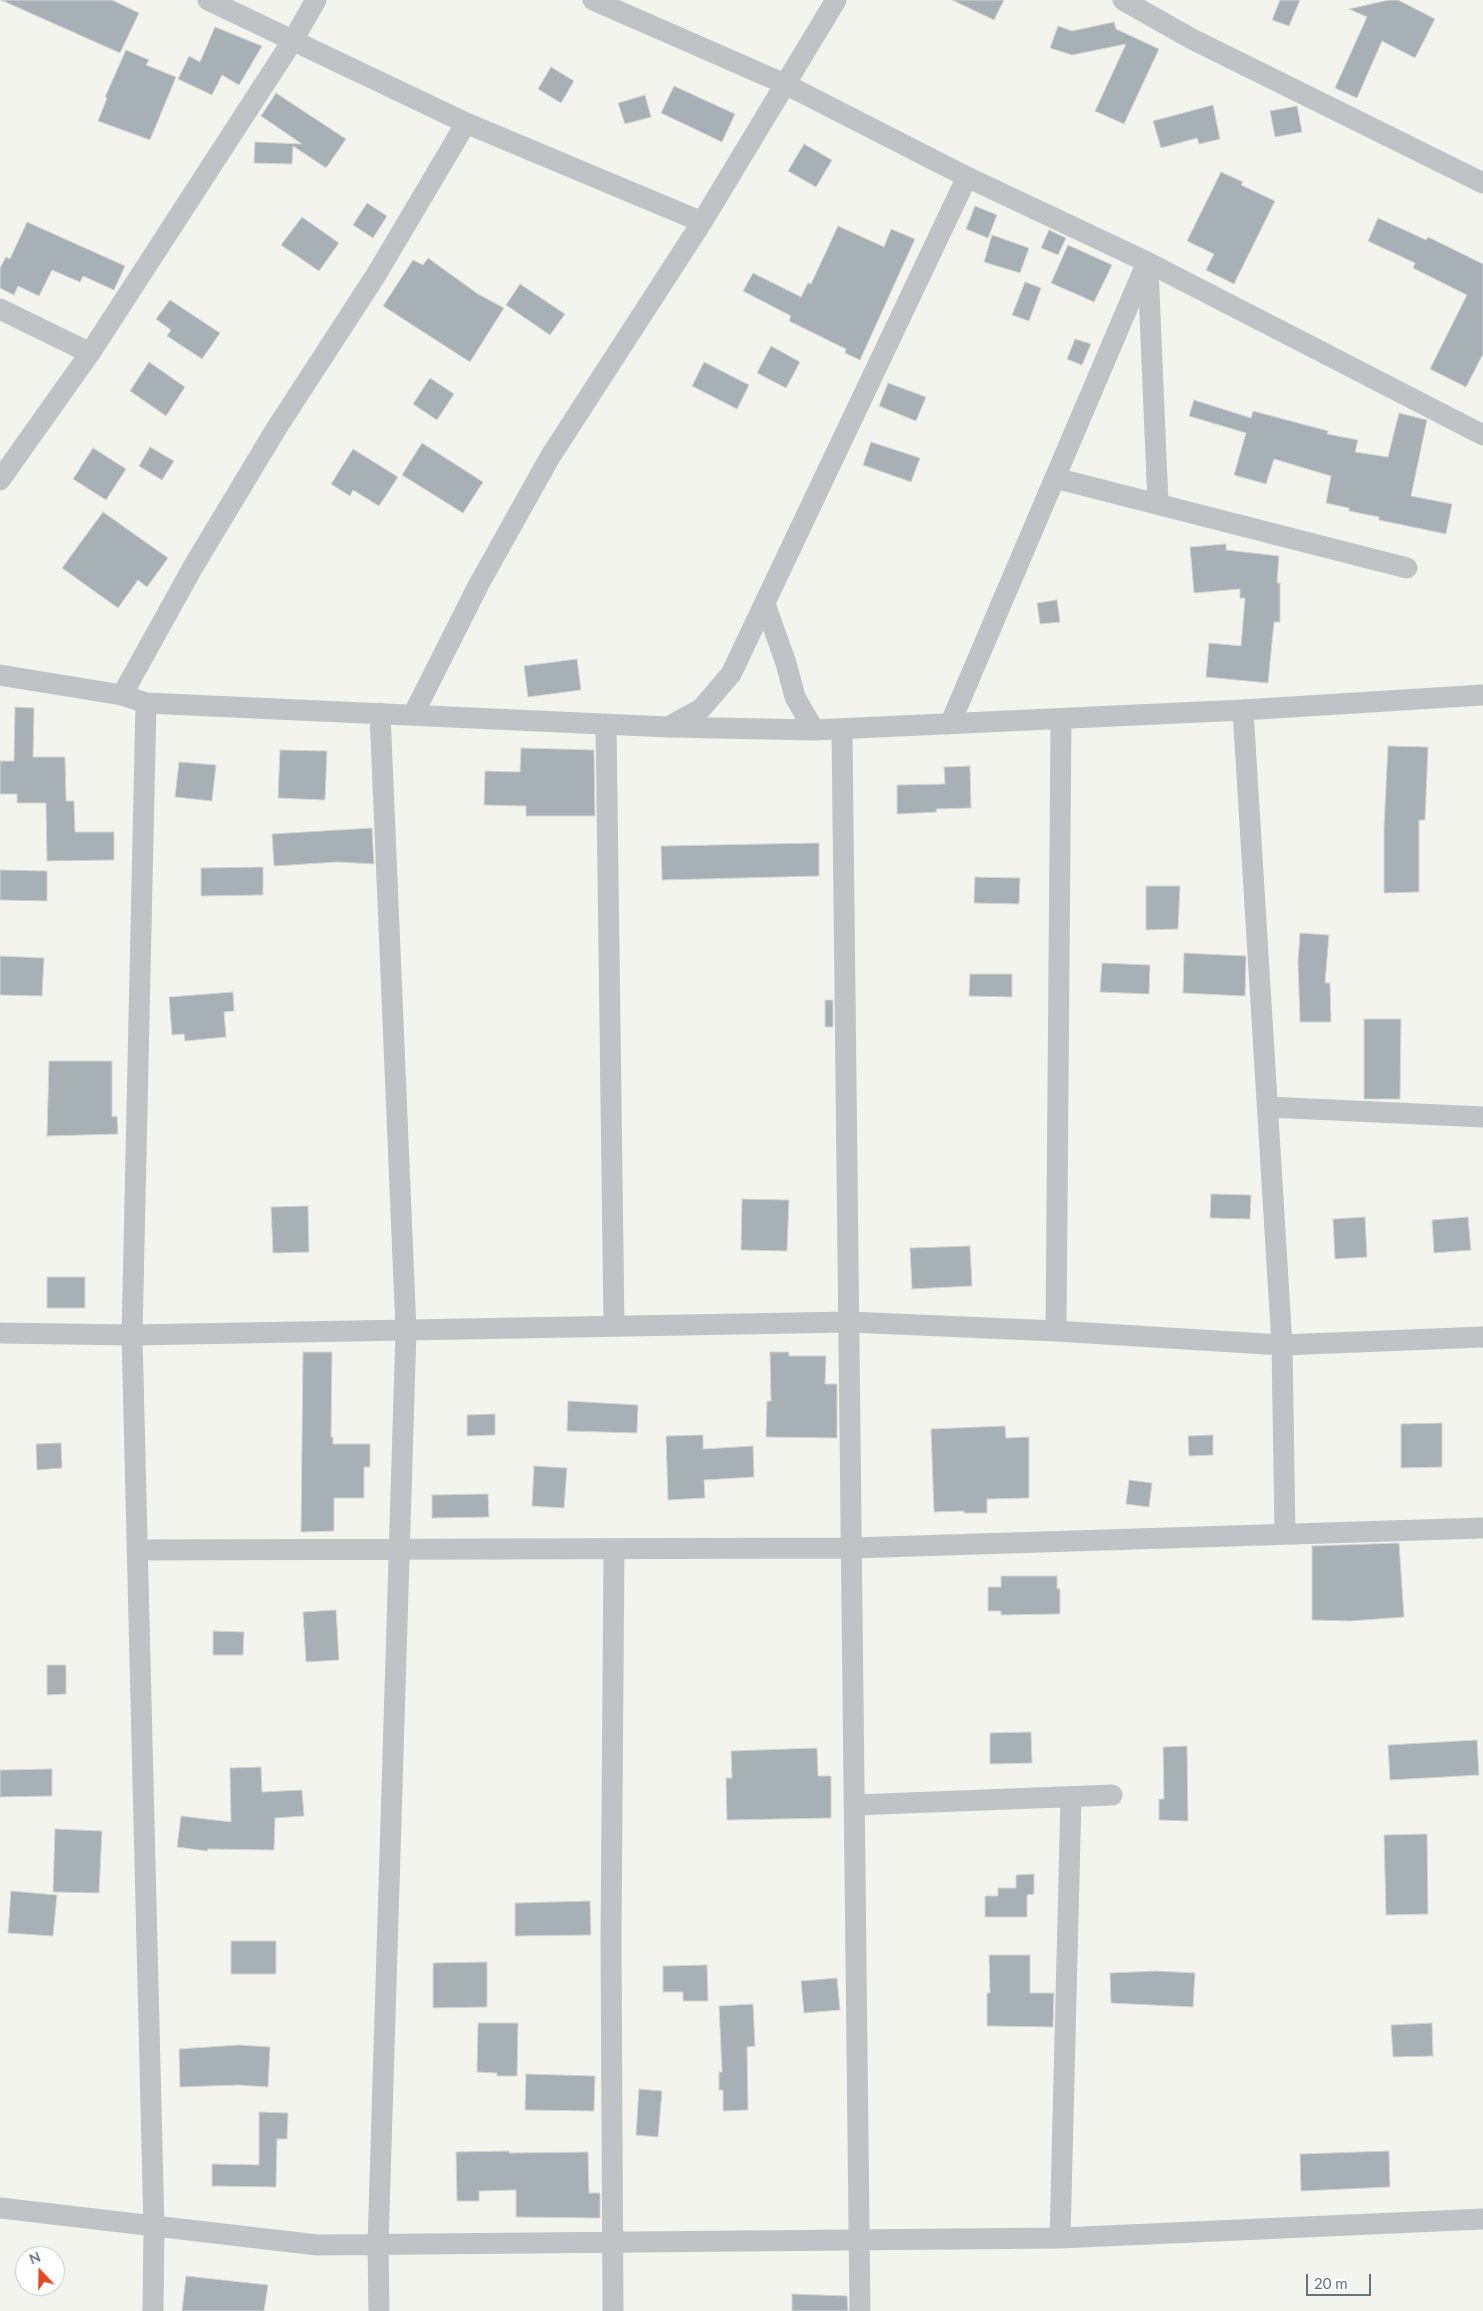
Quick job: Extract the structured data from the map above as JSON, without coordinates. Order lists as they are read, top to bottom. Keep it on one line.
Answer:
{"scale_bar":"20 m","north":"top"}
